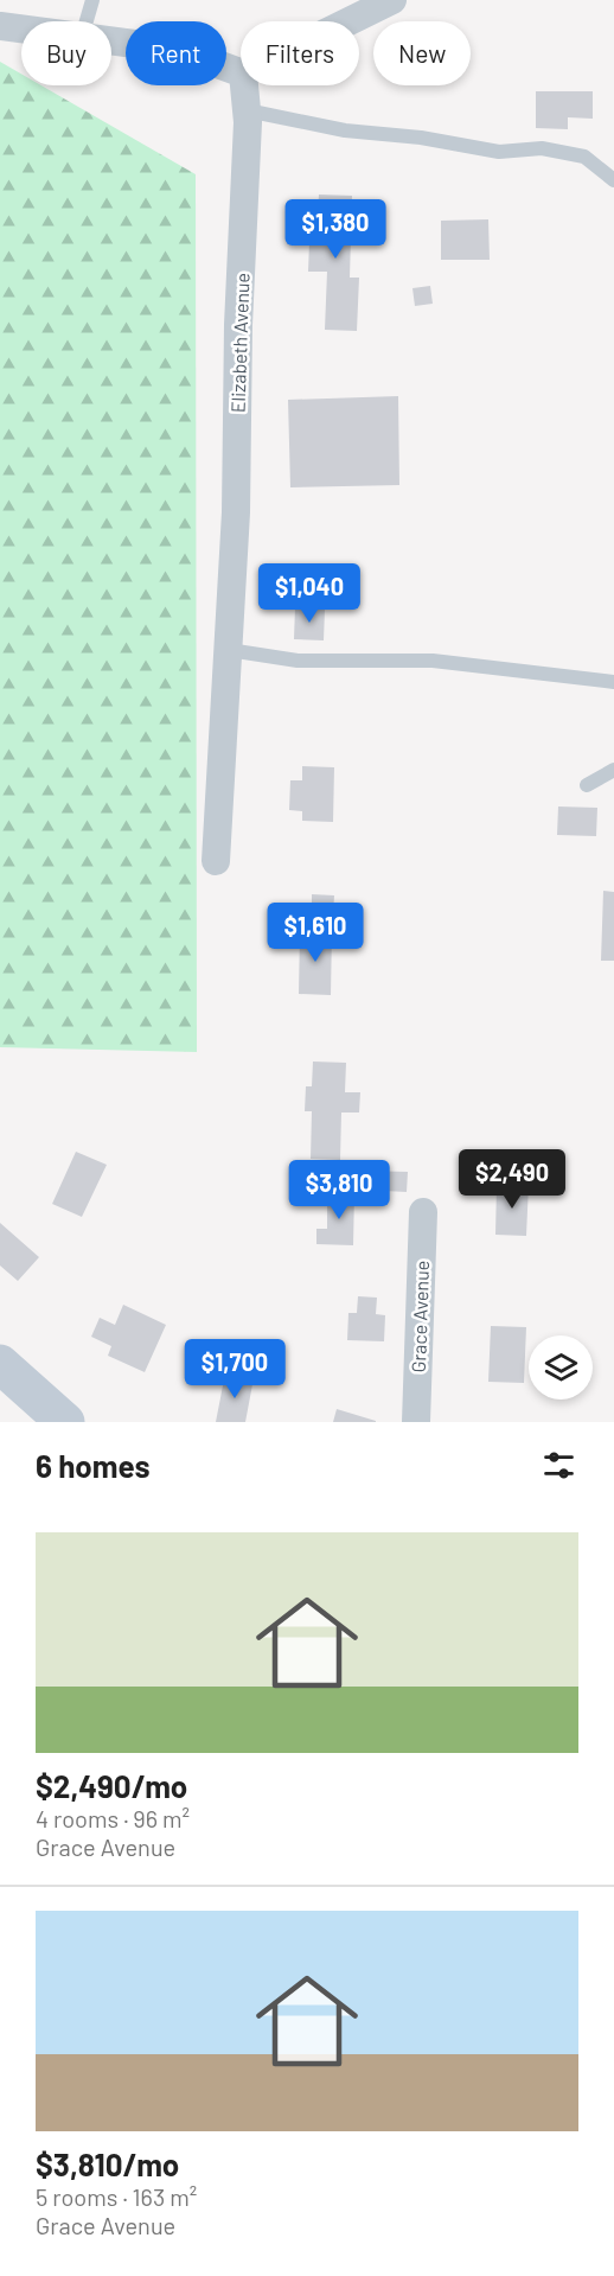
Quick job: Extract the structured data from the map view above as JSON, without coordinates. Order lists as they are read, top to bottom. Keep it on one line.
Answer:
{"streets":{"street":["Elizabeth Avenue","Grace Avenue"]},"page":{"chip":["Buy","Rent","Filters","New"],"price":["$1,380","$1,040","$1,610","$2,490","$3,810","$1,700"],"heading":"6 homes","list":[{"name":"$2,490/mo","note":"4 rooms · 96 m² · Grace Avenue"},{"name":"$3,810/mo","note":"5 rooms · 163 m² · Grace Avenue"}]}}
